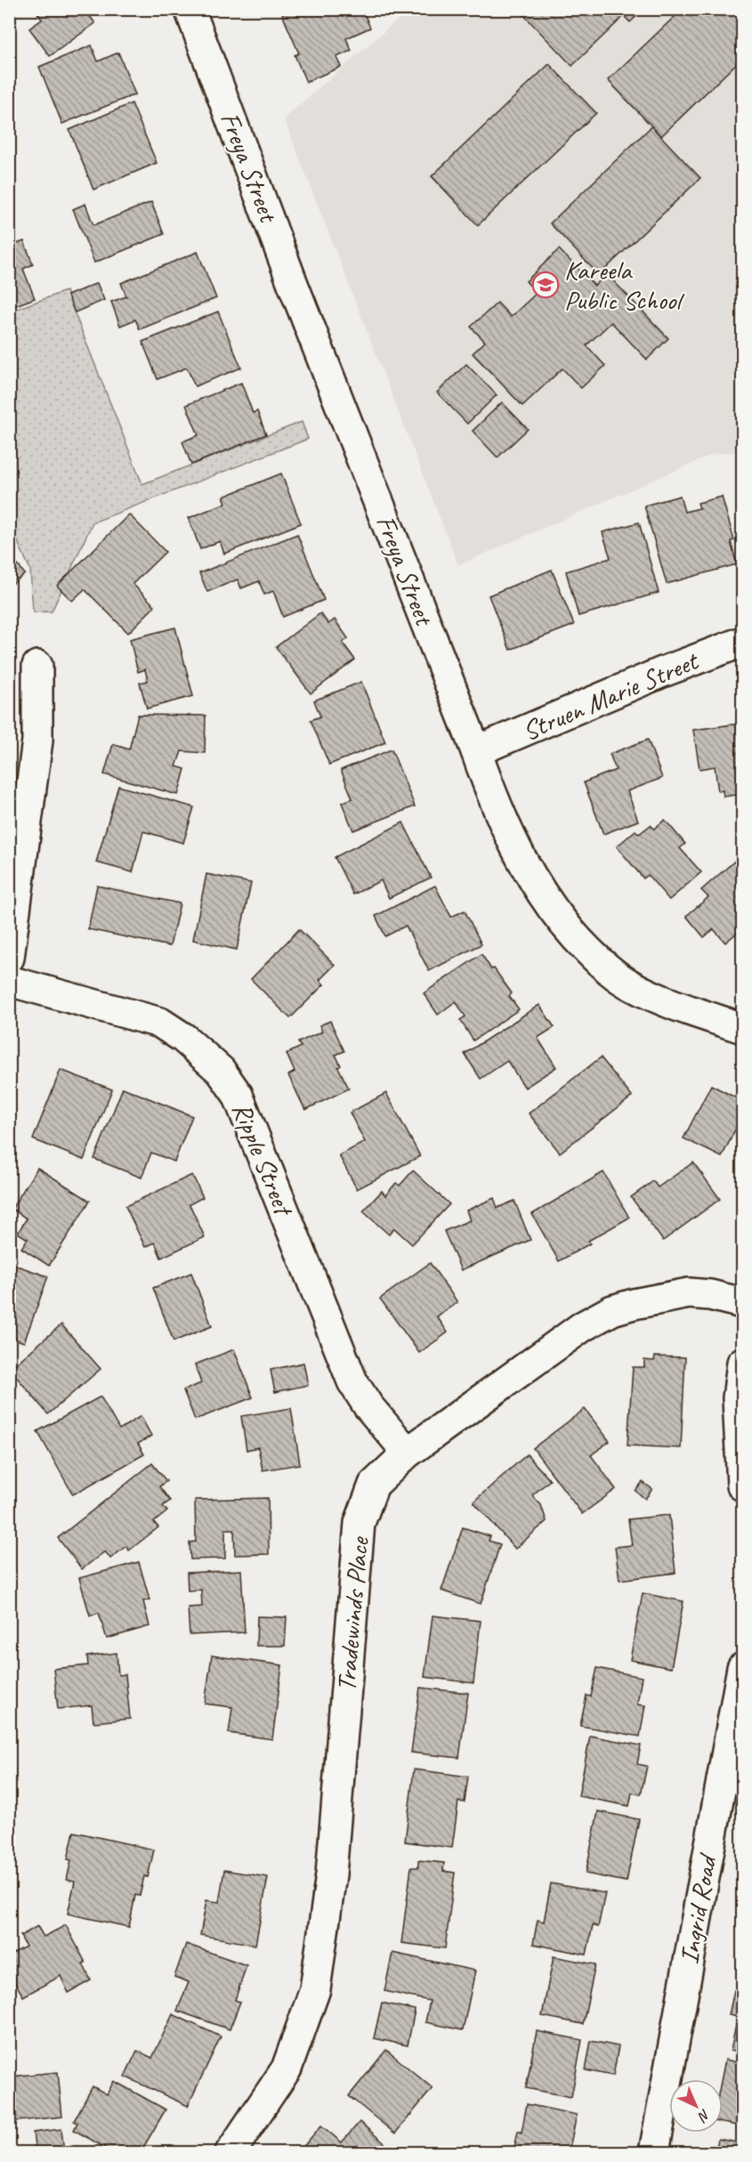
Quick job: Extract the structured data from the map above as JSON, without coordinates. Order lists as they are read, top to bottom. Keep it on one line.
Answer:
{"streets":{"street":["Freya Street","Struen Marie Street","Ripple Street","Tradewinds Place","Ingrid Road"]},"crossings":[["Freya Street","Struen Marie Street"],["Ripple Street","Tradewinds Place"]],"places":{"school or university":["Kareela Public School"]},"north":"bottom right"}
